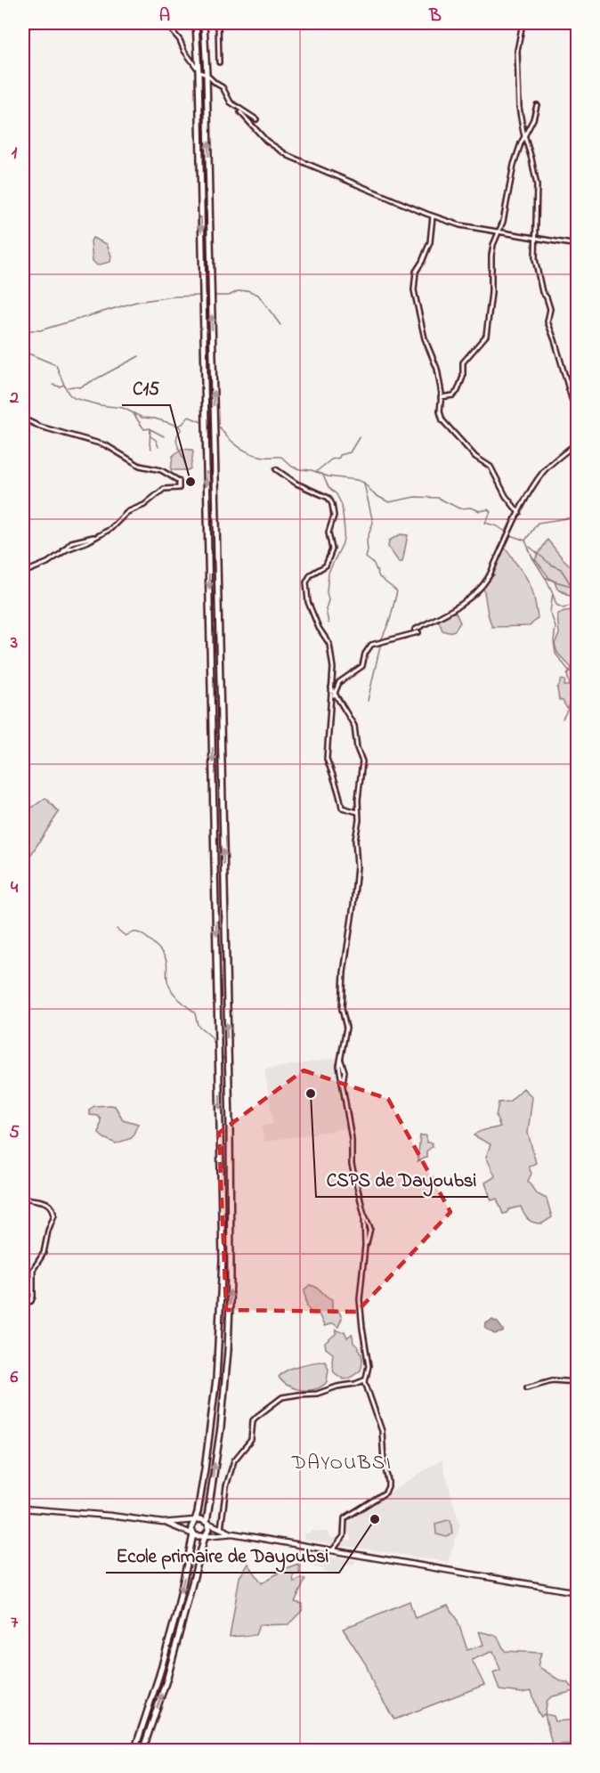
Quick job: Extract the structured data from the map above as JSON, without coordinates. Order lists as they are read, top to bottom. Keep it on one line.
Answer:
{"districts":["DAYOUBSI"],"places":["C15","CSPS de Dayoubsi","Ecole primaire de Dayoubsi"],"grid":{"columns":["A","B"],"rows":["1","2","3","4","5","6","7"]}}
